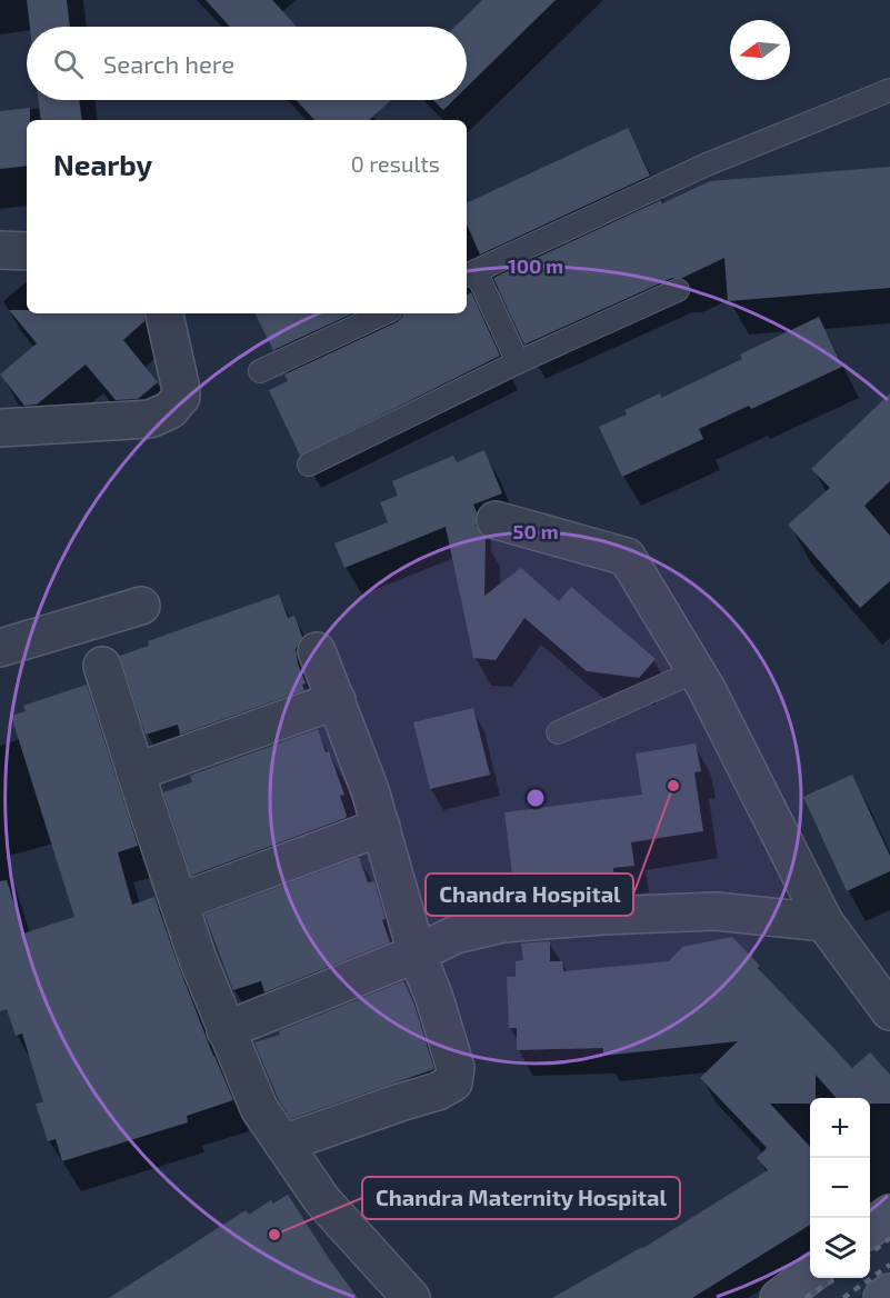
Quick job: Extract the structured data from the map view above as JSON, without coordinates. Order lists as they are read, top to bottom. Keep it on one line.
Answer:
{"places":["Chandra Hospital","Chandra Maternity Hospital"],"north":"left","page":{"search":"Search here","heading":["Nearby","0 results"],"map_buttons":["+","−"]},"rings":["100 m","50 m"]}
